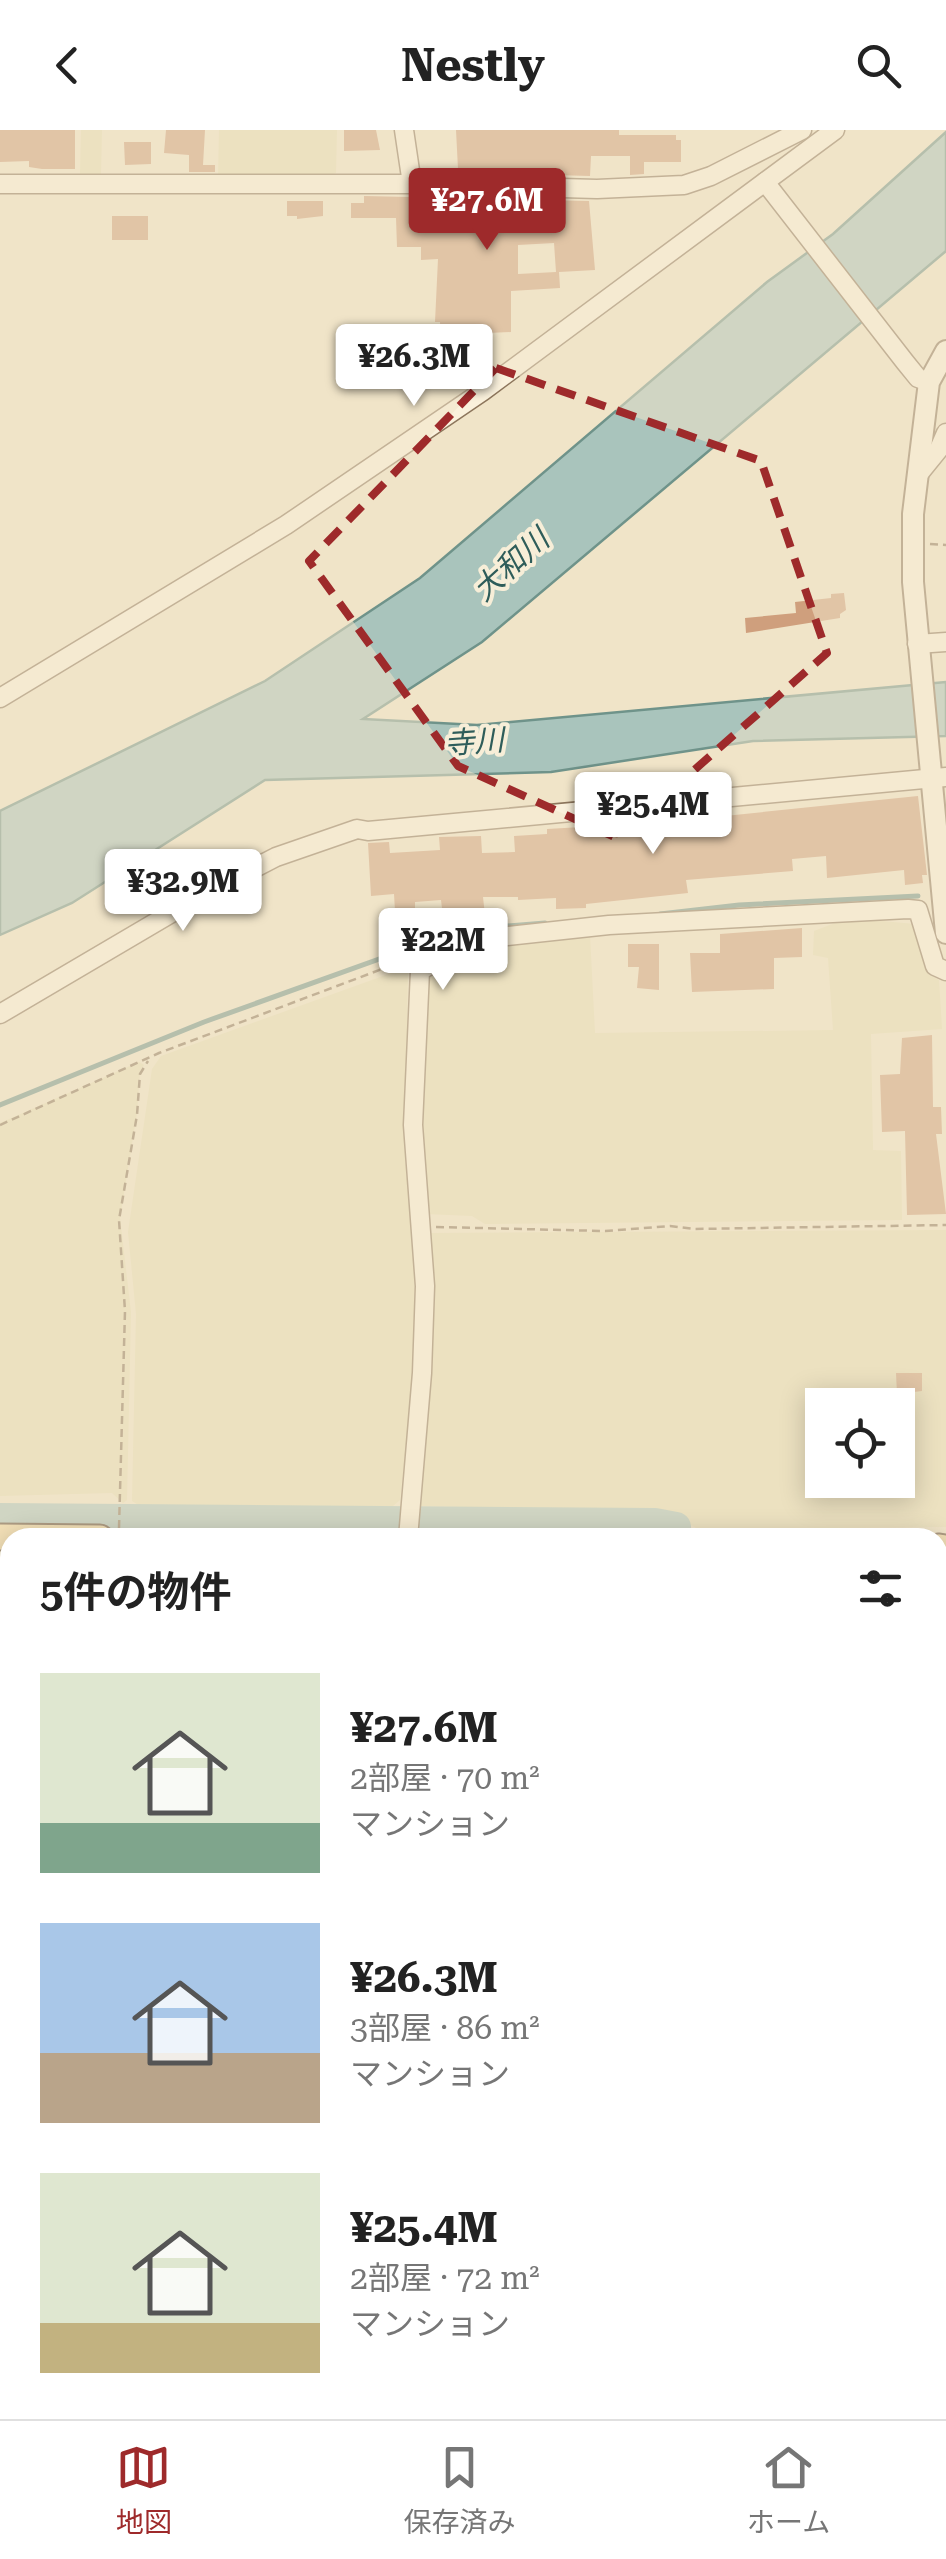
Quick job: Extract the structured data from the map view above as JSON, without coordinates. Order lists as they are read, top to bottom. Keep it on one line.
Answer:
{"water":["大和川","寺川"],"page":{"header":"Nestly","price":["¥27.6M","¥26.3M","¥25.4M","¥32.9M","¥22M"],"heading":"5件の物件","list":[{"name":"¥27.6M","note":"2部屋 · 70 m² · マンション"},{"name":"¥26.3M","note":"3部屋 · 86 m² · マンション"},{"name":"¥25.4M","note":"2部屋 · 72 m² · マンション"}],"tabs":["地図","保存済み","ホーム"]}}
